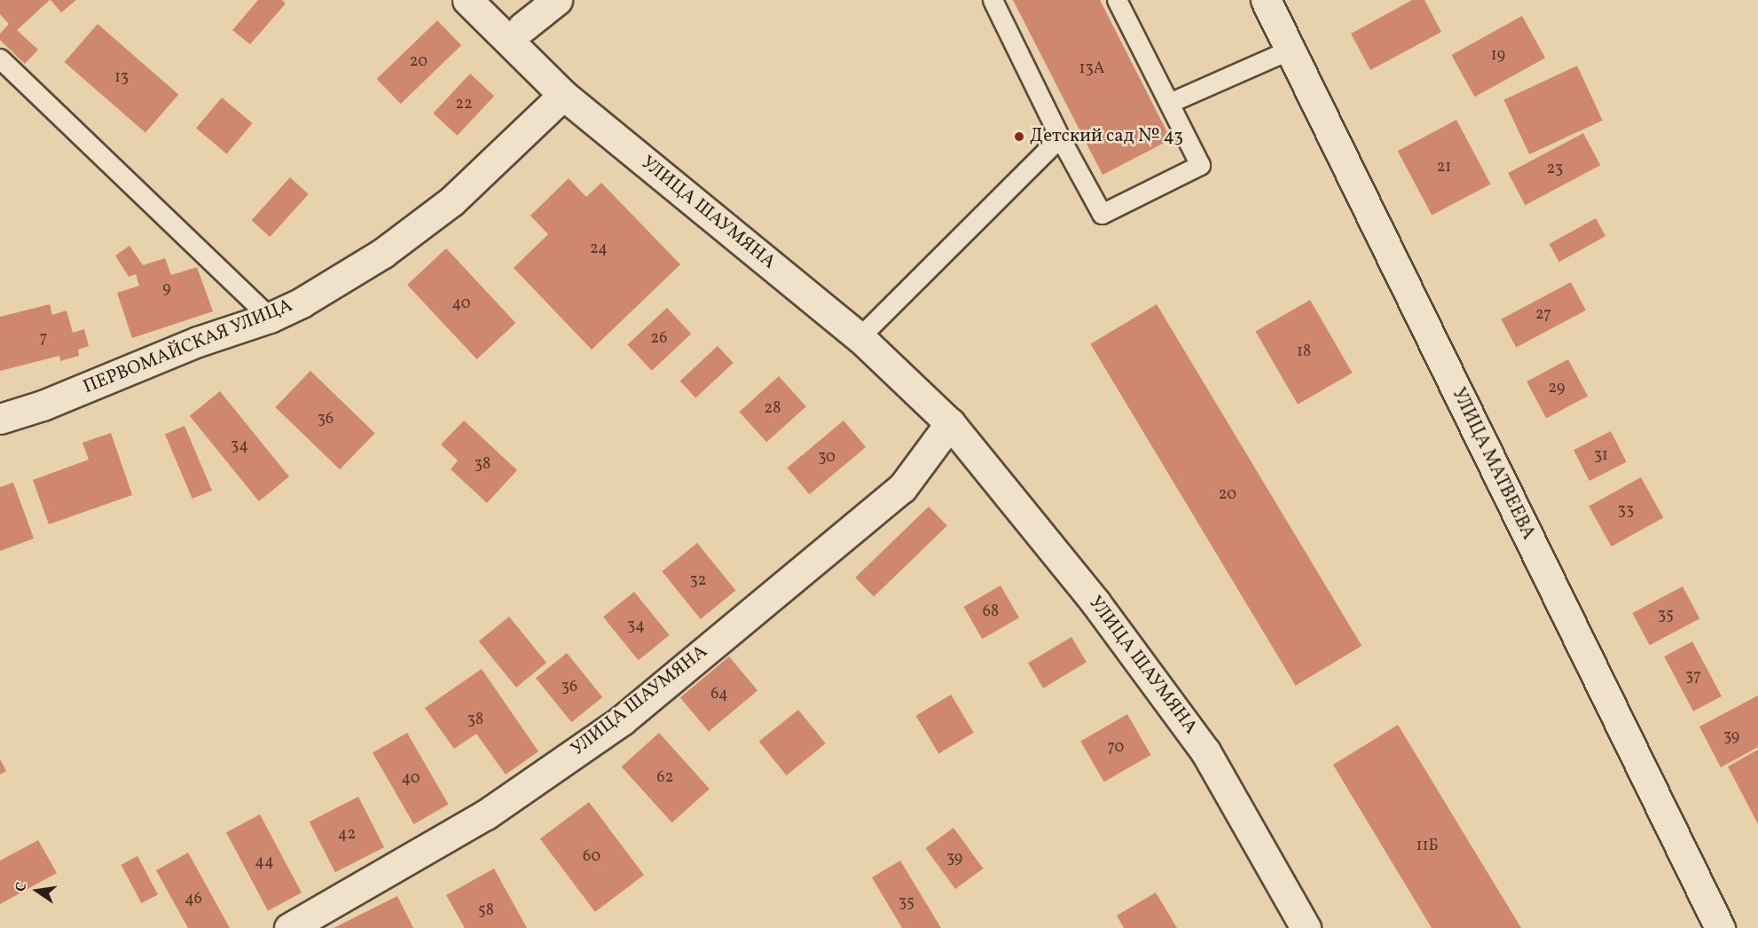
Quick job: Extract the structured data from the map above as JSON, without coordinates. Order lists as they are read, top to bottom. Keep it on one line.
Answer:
{"streets":{"street":["УЛИЦА ШАУМЯНА","ПЕРВОМАЙСКАЯ УЛИЦА","УЛИЦА МАТВЕЕВА"]},"crossings":[["УЛИЦА ШАУМЯНА","ПЕРВОМАЙСКАЯ УЛИЦА"]],"places":["Детский сад № 43"],"house_numbers":["19","20","13А","13","22","21","23","24","9","40","27","7","26","18","29","28","36","34","31","30","38","20","33","32","68","35","34","37","36","64","38","39","70","62","40","42","11Б","60","39","44","46","35","58"],"north":"left"}
